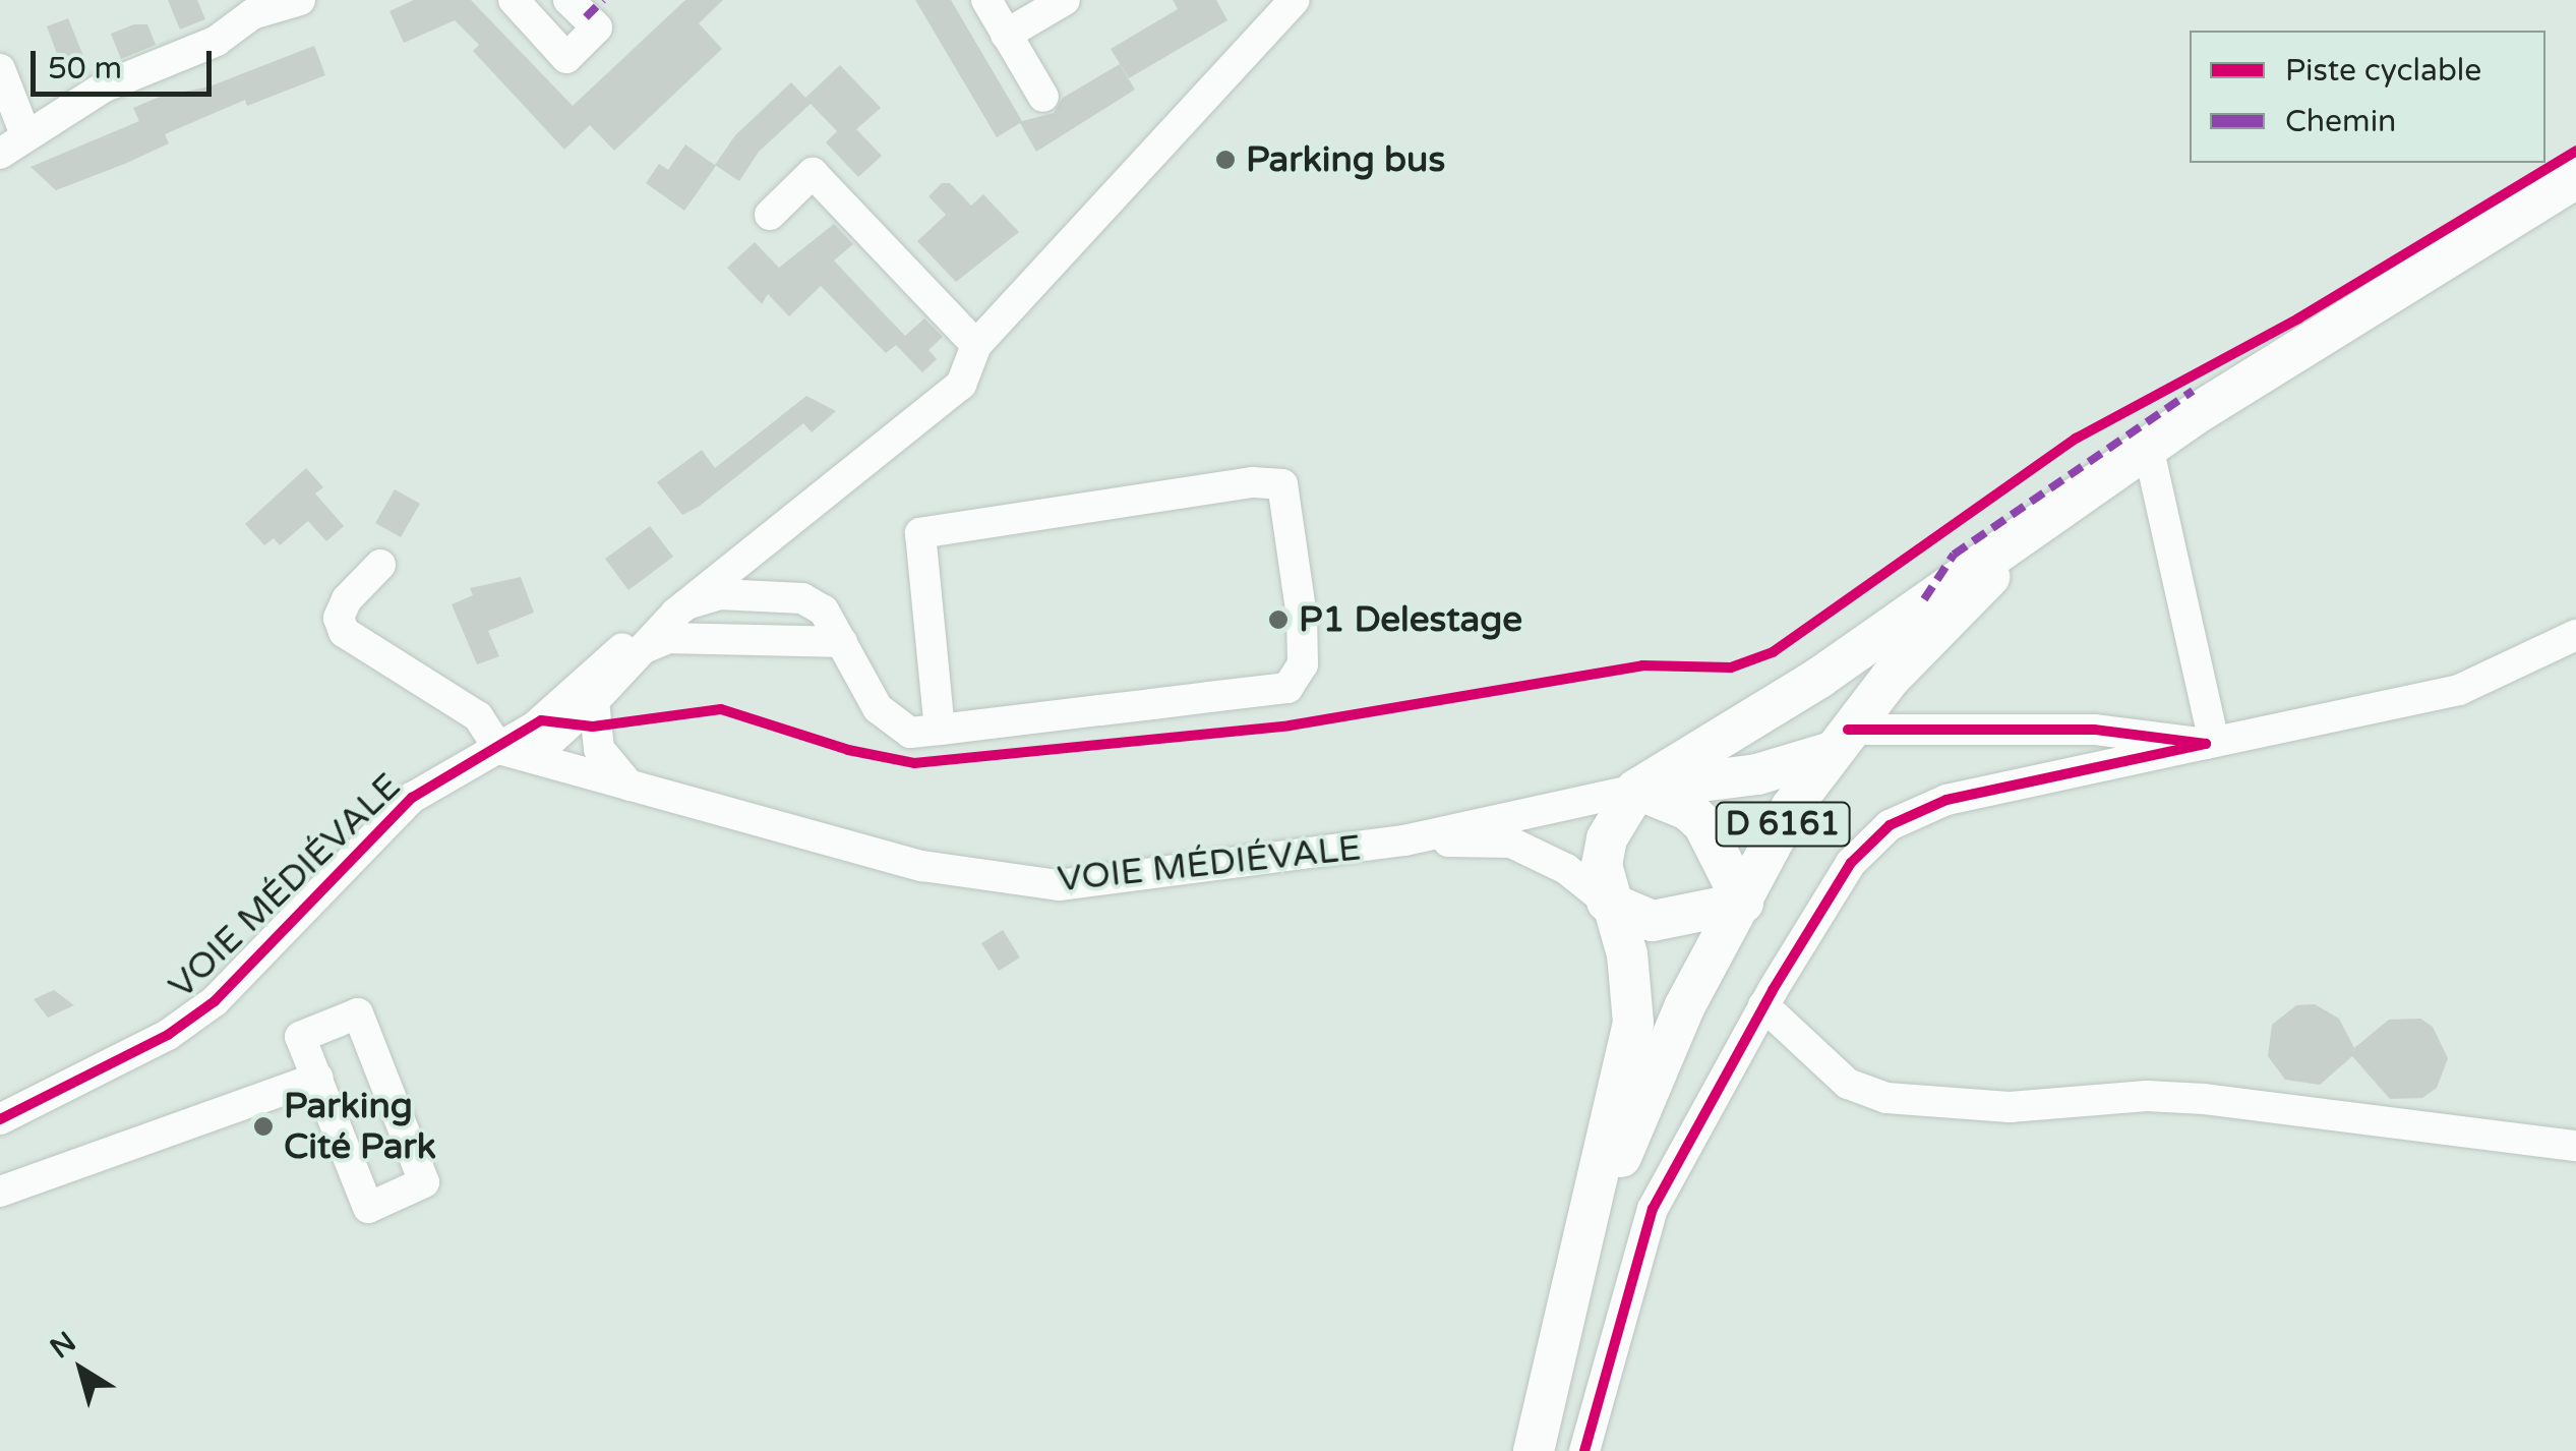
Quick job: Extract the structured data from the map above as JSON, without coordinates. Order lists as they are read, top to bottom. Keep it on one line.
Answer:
{"streets":{"main road":["D 6161"],"street":["VOIE MÉDIÉVALE"]},"places":["Parking bus","P1 Delestage","Parking Cité Park"],"legend":["Piste cyclable","Chemin"],"scale_bar":"50 m","north":"top left"}
